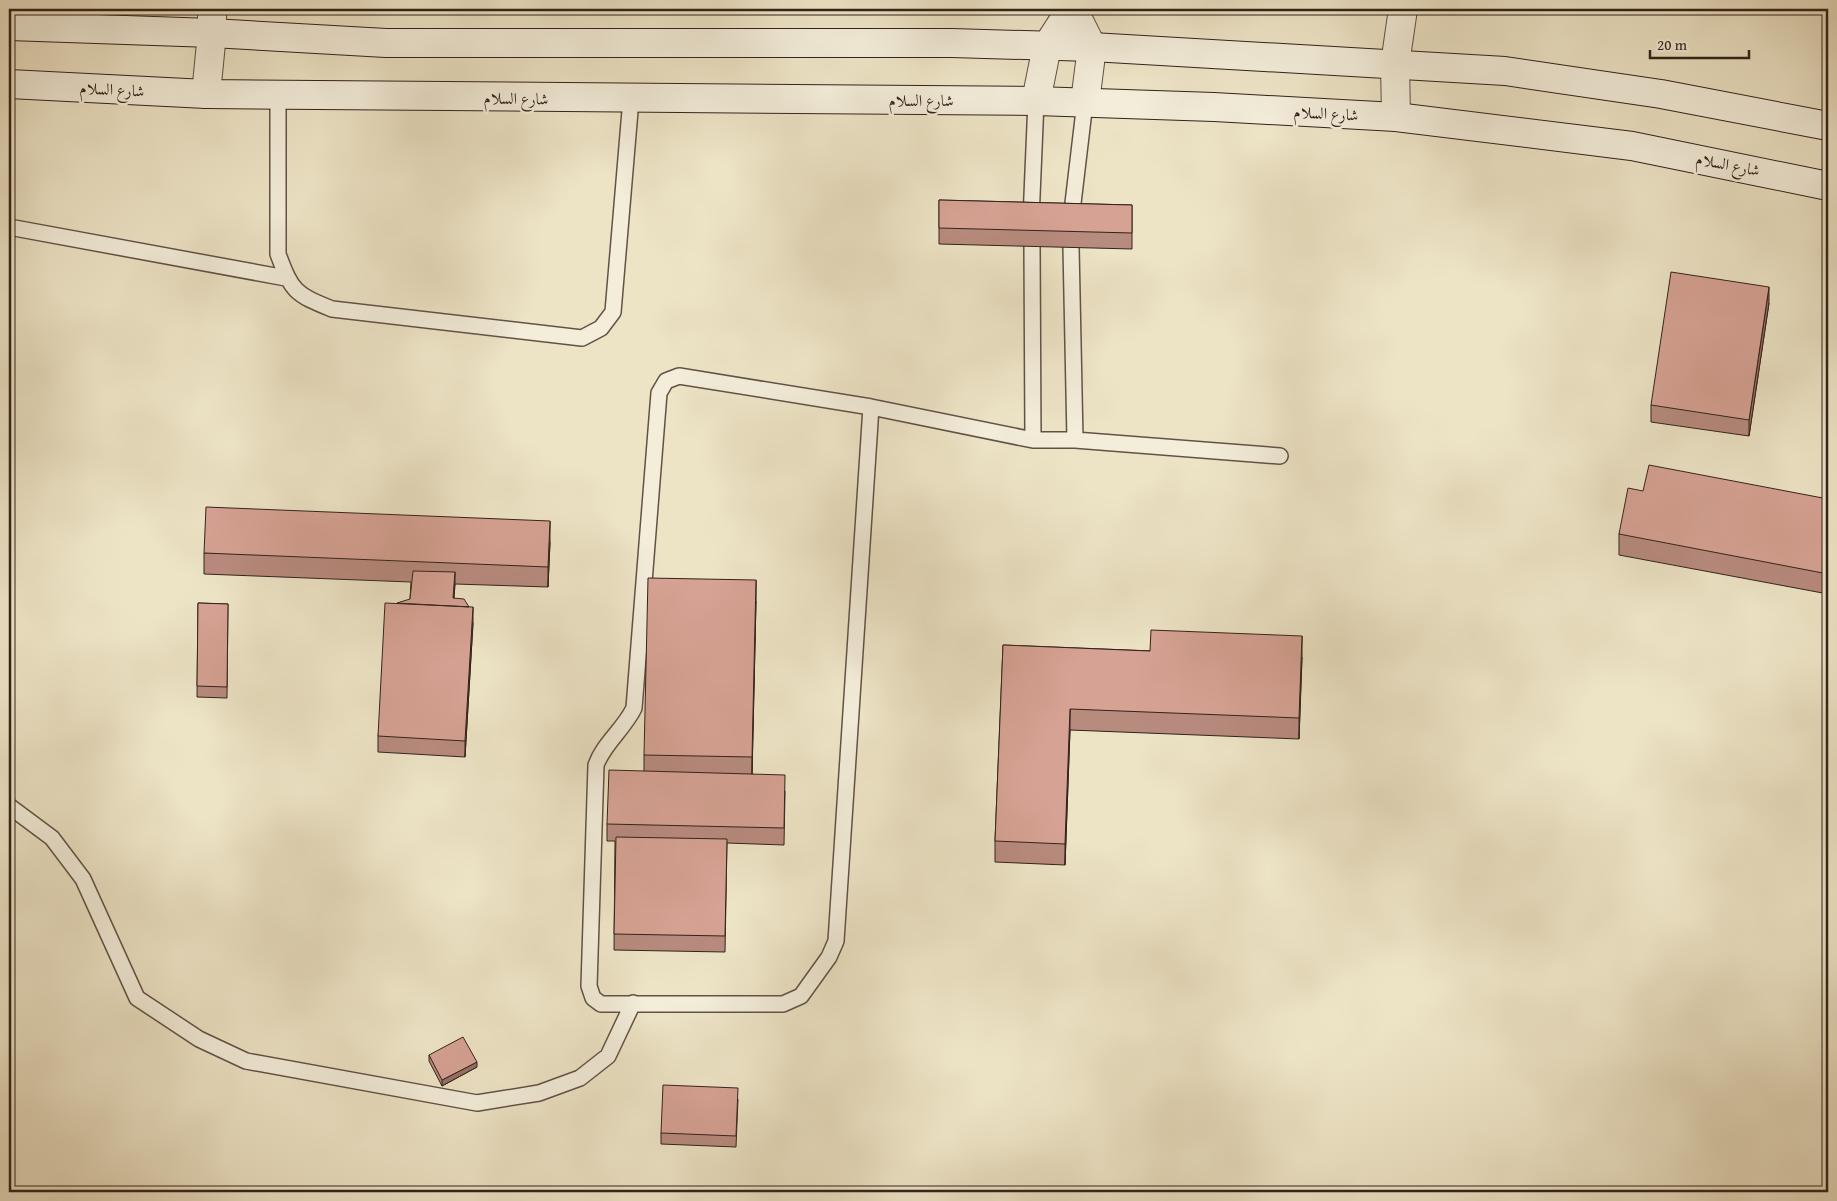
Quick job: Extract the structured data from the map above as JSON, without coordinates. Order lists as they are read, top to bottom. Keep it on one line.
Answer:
{"streets":{"main road":["شارع السلام"]},"scale_bar":"20 m"}
